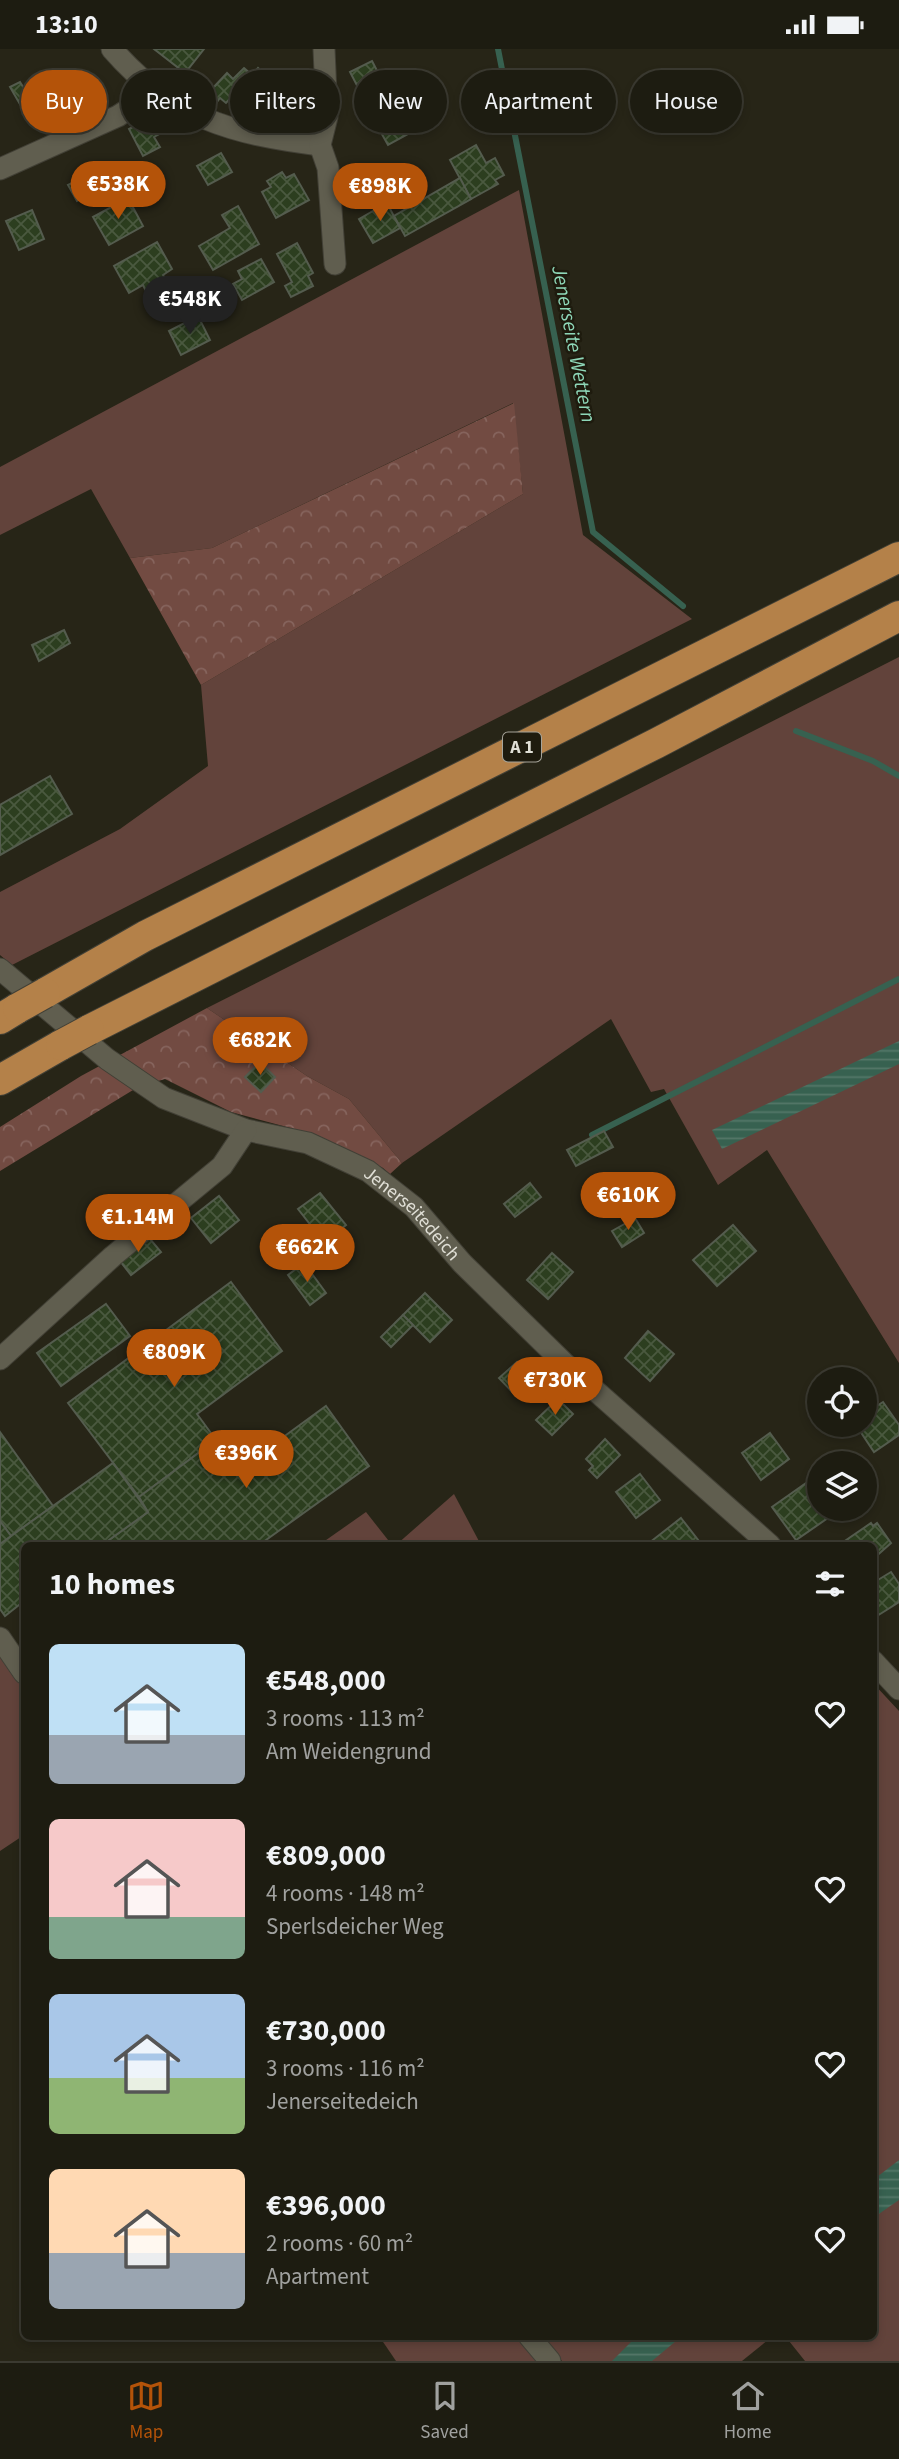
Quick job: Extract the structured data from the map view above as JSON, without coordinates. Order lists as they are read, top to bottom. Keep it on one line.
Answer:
{"streets":{"highway":["A 1"],"street":["Jenerseitedeich"]},"water":["Jenerseite Wettern"],"page":{"status":"13:10","chip":["Buy","Rent","Filters","New","Apartment","House"],"price":["€538K","€898K","€548K","€682K","€610K","€1.14M","€662K","€809K","€730K","€396K"],"heading":"10 homes","list":[{"name":"€548,000","note":"3 rooms · 113 m² · Am Weidengrund"},{"name":"€809,000","note":"4 rooms · 148 m² · Sperlsdeicher Weg"},{"name":"€730,000","note":"3 rooms · 116 m² · Jenerseitedeich"},{"name":"€396,000","note":"2 rooms · 60 m² · Apartment"}],"tabs":["Map","Saved","Home"]}}
